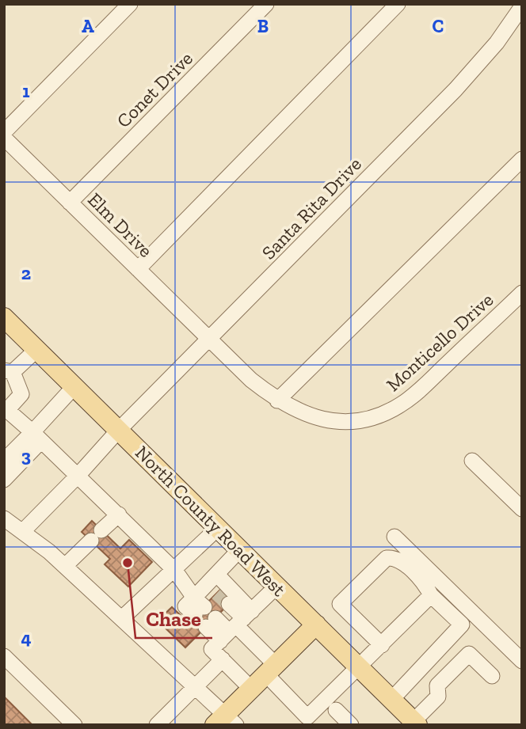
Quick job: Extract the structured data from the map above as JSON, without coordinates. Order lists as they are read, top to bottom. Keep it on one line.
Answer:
{"streets":{"main road":["North County Road West"],"street":["Conet Drive","Santa Rita Drive","Elm Drive","Monticello Drive"]},"crossings":[["Conet Drive","Elm Drive"],["Santa Rita Drive","Elm Drive"],["Santa Rita Drive","Monticello Drive"],["Santa Rita Drive","North County Road West"],["Elm Drive","Monticello Drive"]],"places":["Chase"],"grid":{"columns":["A","B","C"],"rows":["1","2","3","4"]}}
